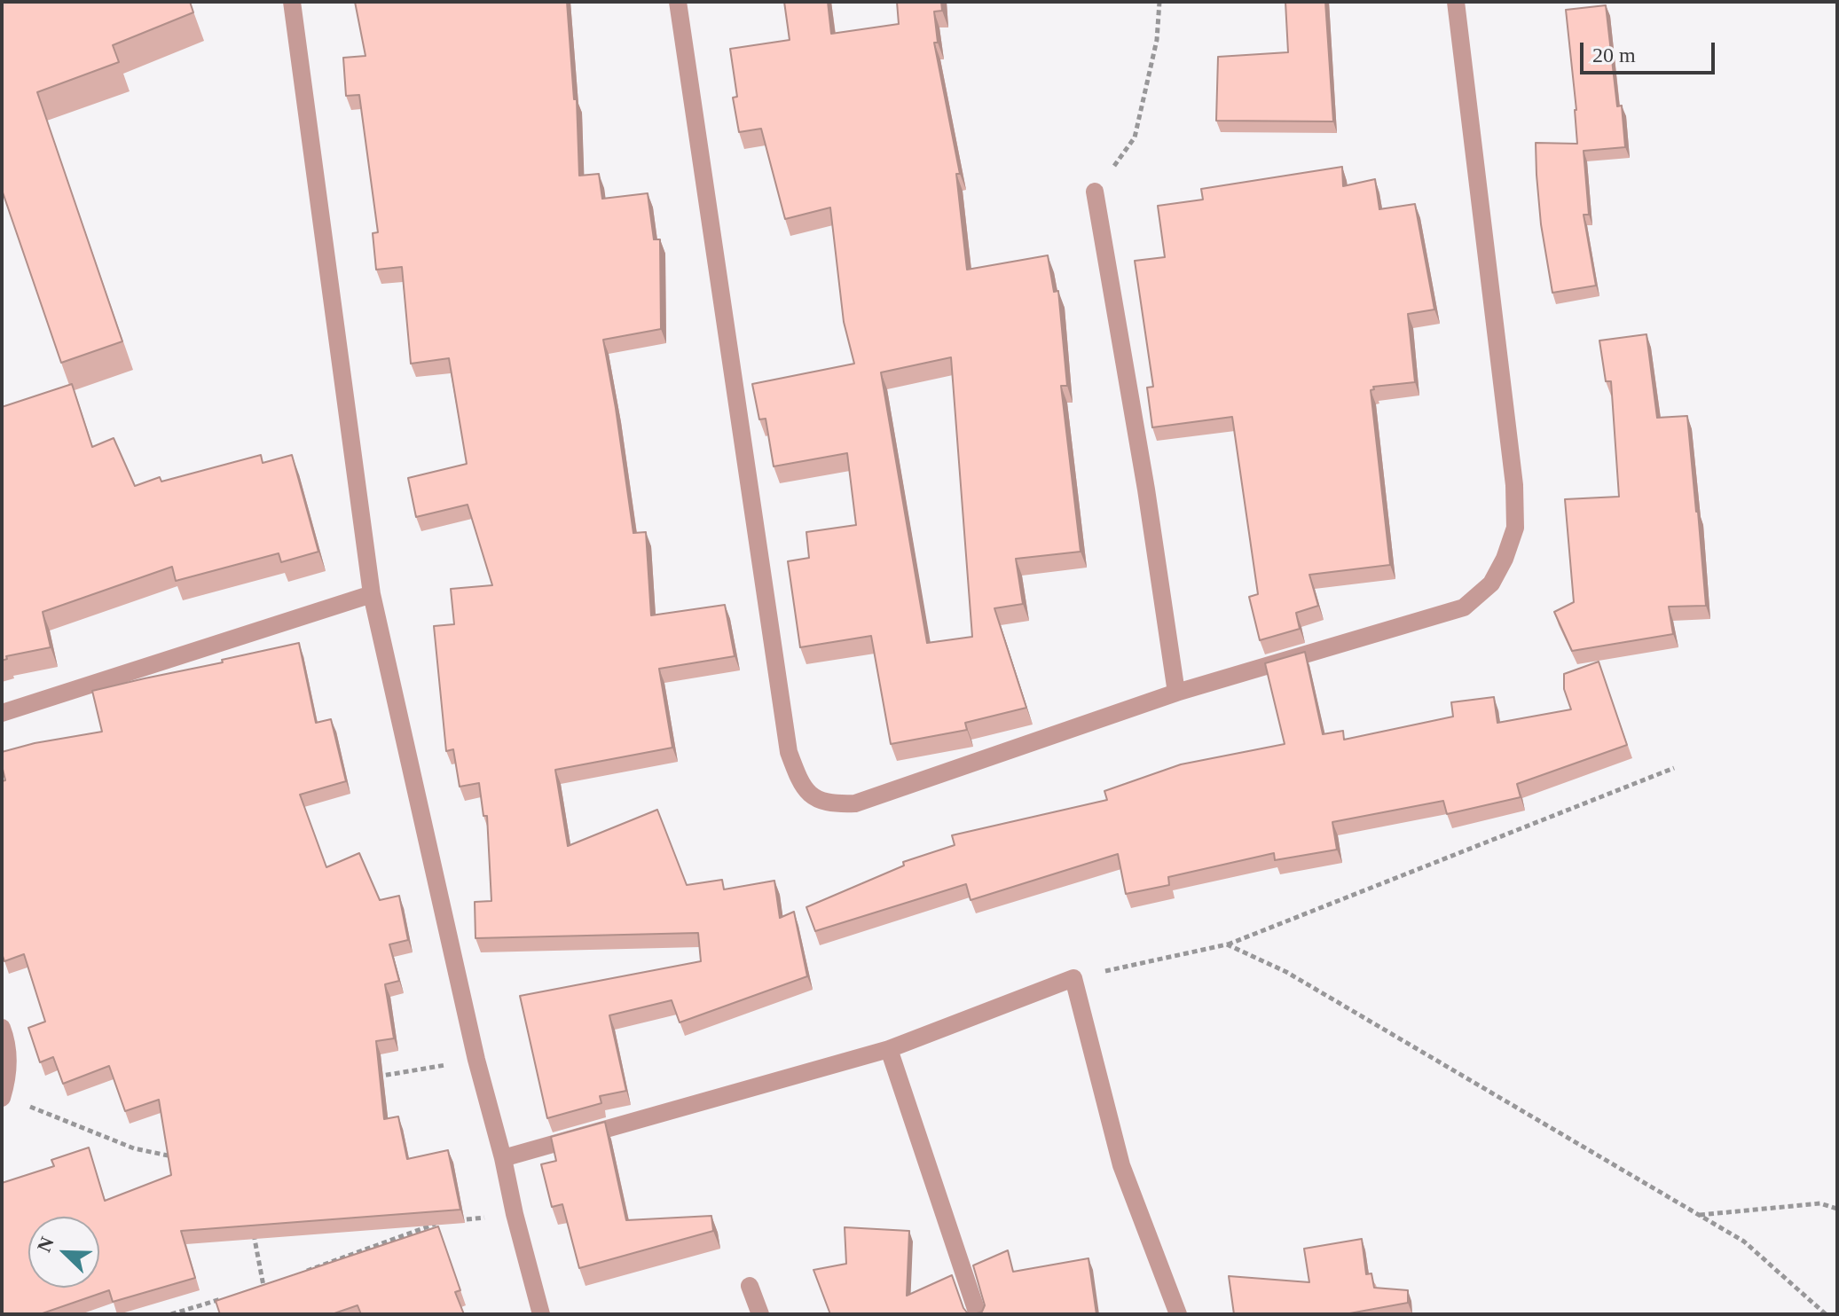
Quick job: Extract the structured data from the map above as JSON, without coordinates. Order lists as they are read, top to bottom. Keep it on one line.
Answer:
{"scale_bar":"20 m","north":"top left"}
